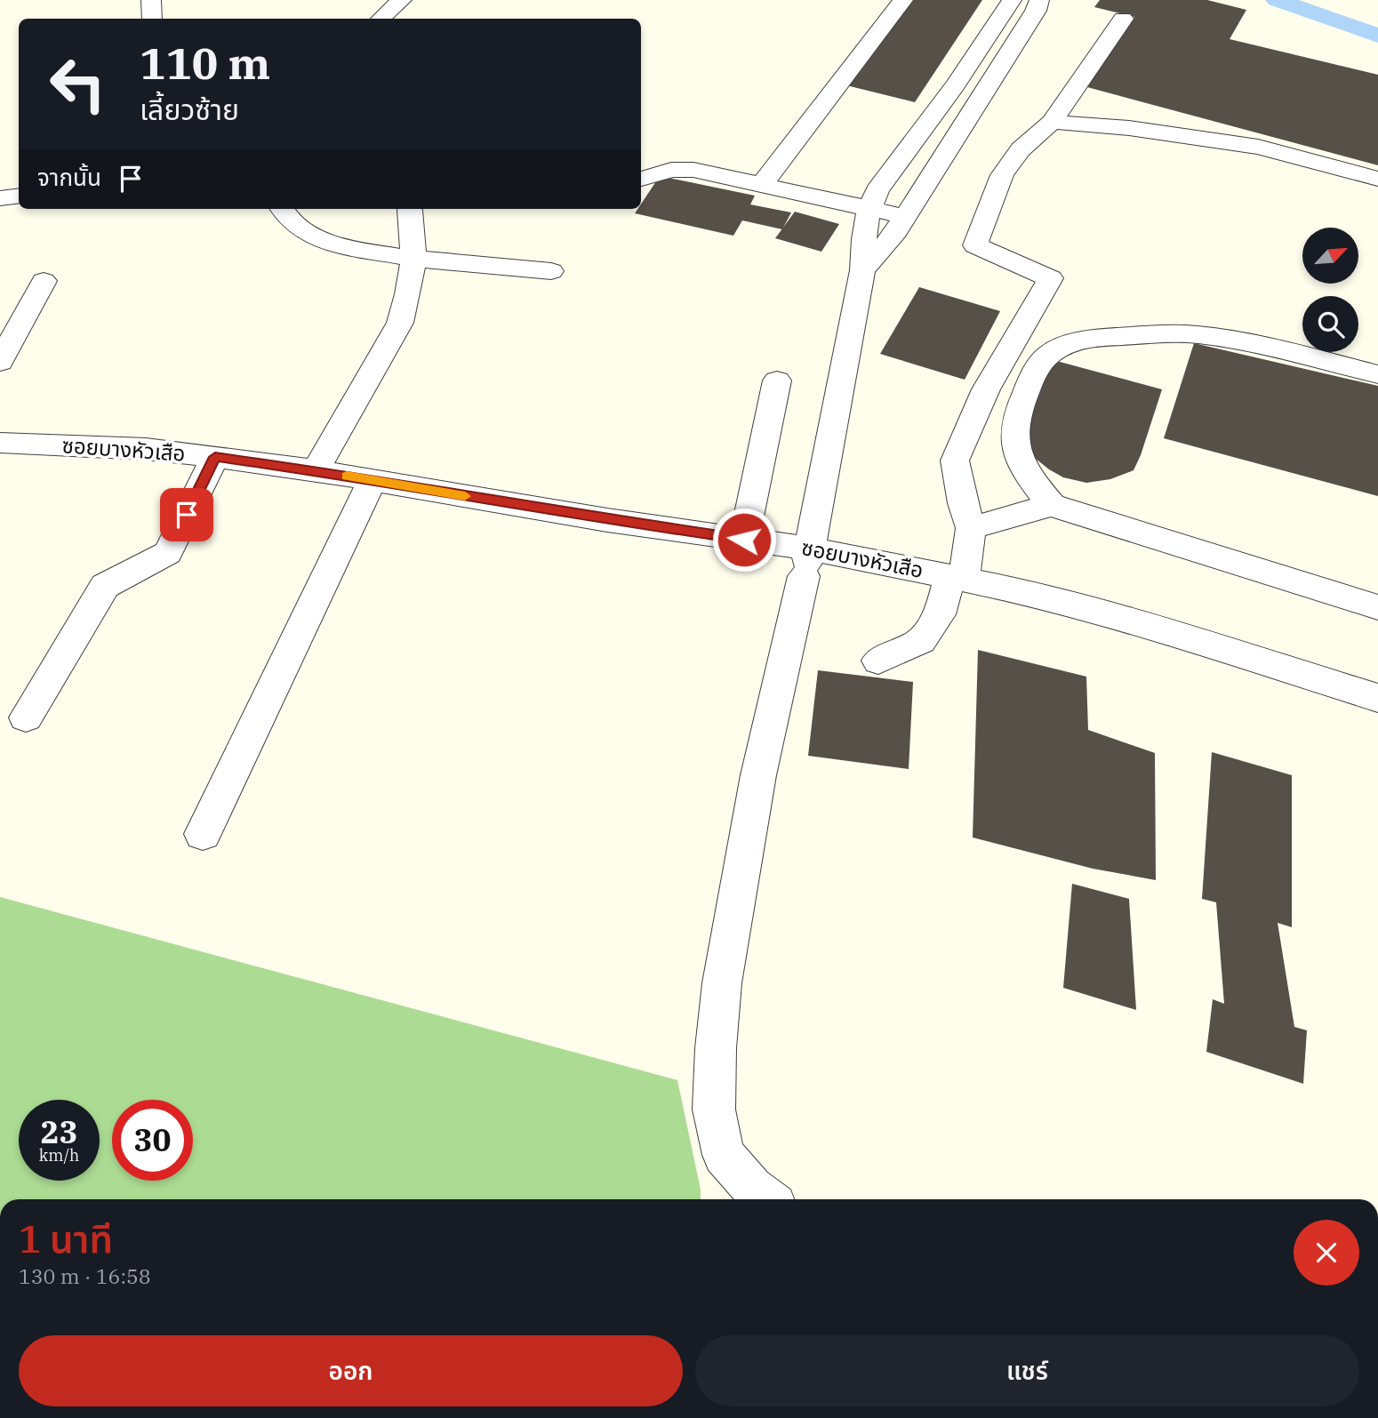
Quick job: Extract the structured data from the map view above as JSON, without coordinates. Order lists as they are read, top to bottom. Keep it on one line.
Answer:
{"streets":{"street":["ซอยบางหัวเสือ"]},"north":"top right","page":{"turn":["110 m","เลี้ยวซ้าย"],"then":"จากนั้น","speed":"23 km/h","limit":"30","heading":["1 นาที","130 m · 16:58"],"buttons":["ออก","แชร์"]}}
